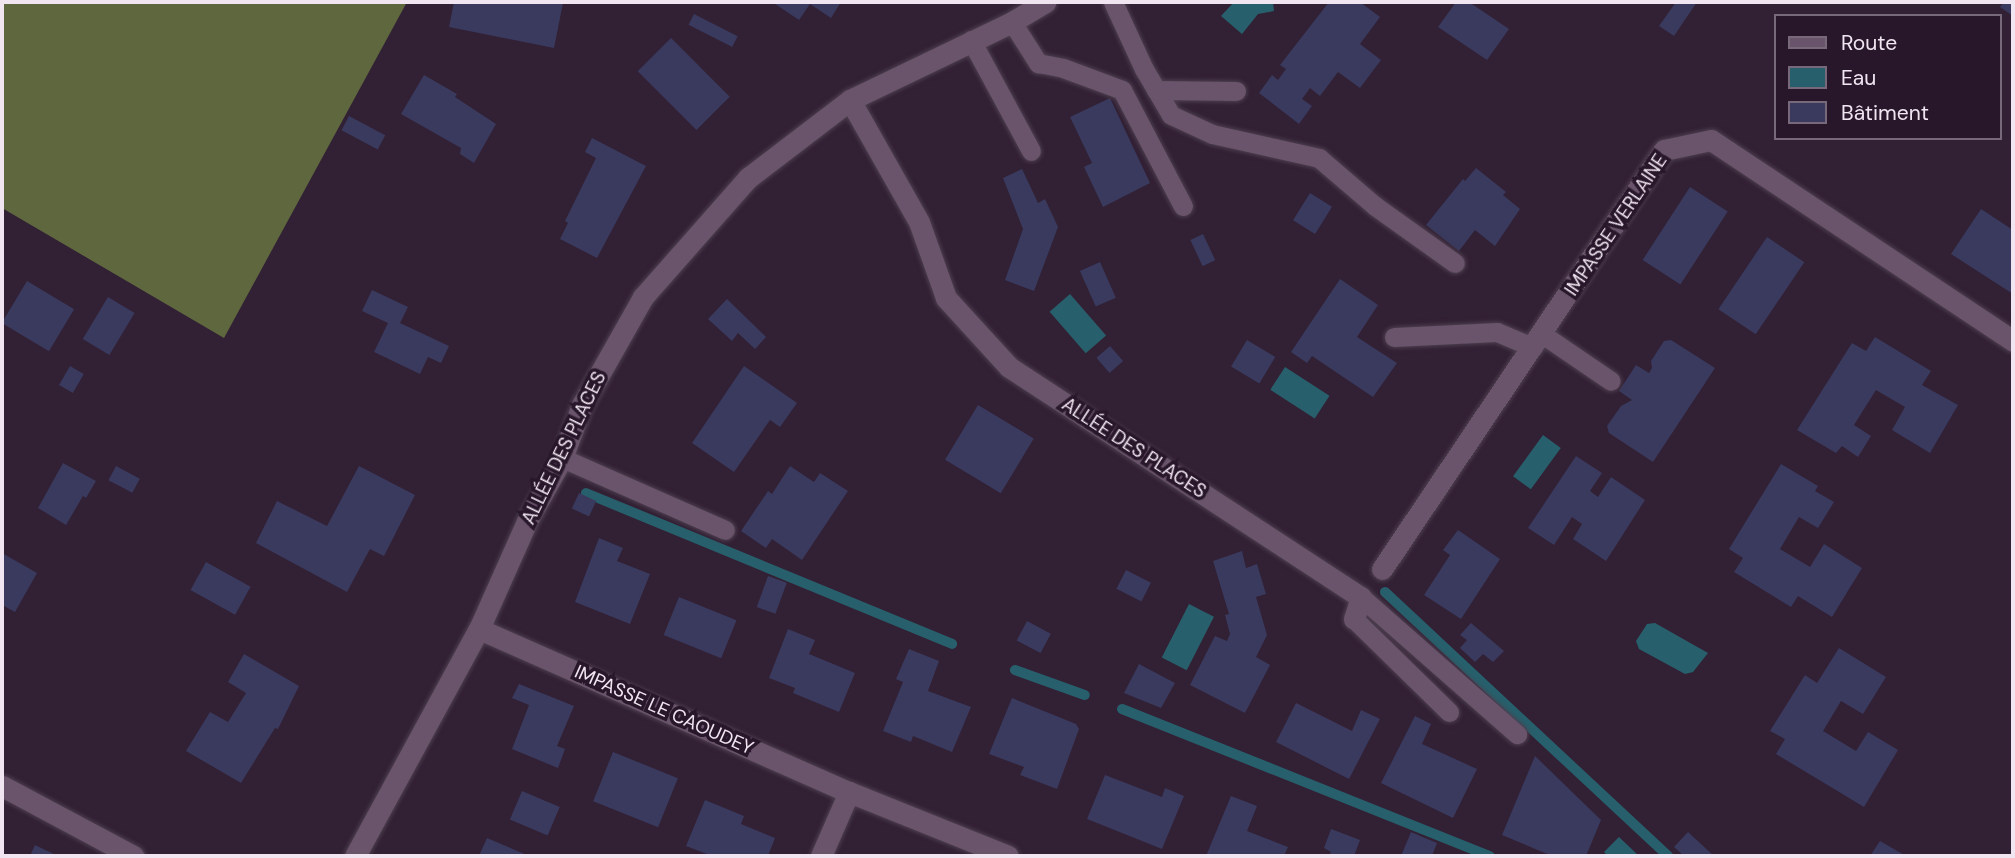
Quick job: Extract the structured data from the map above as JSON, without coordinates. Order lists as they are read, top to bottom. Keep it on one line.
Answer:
{"streets":{"street":["IMPASSE VERLAINE","ALLÉE DES PLACES","IMPASSE LE CAOUDEY"]},"crossings":[["ALLÉE DES PLACES","IMPASSE LE CAOUDEY"]],"legend":["Route","Eau","Bâtiment"]}
